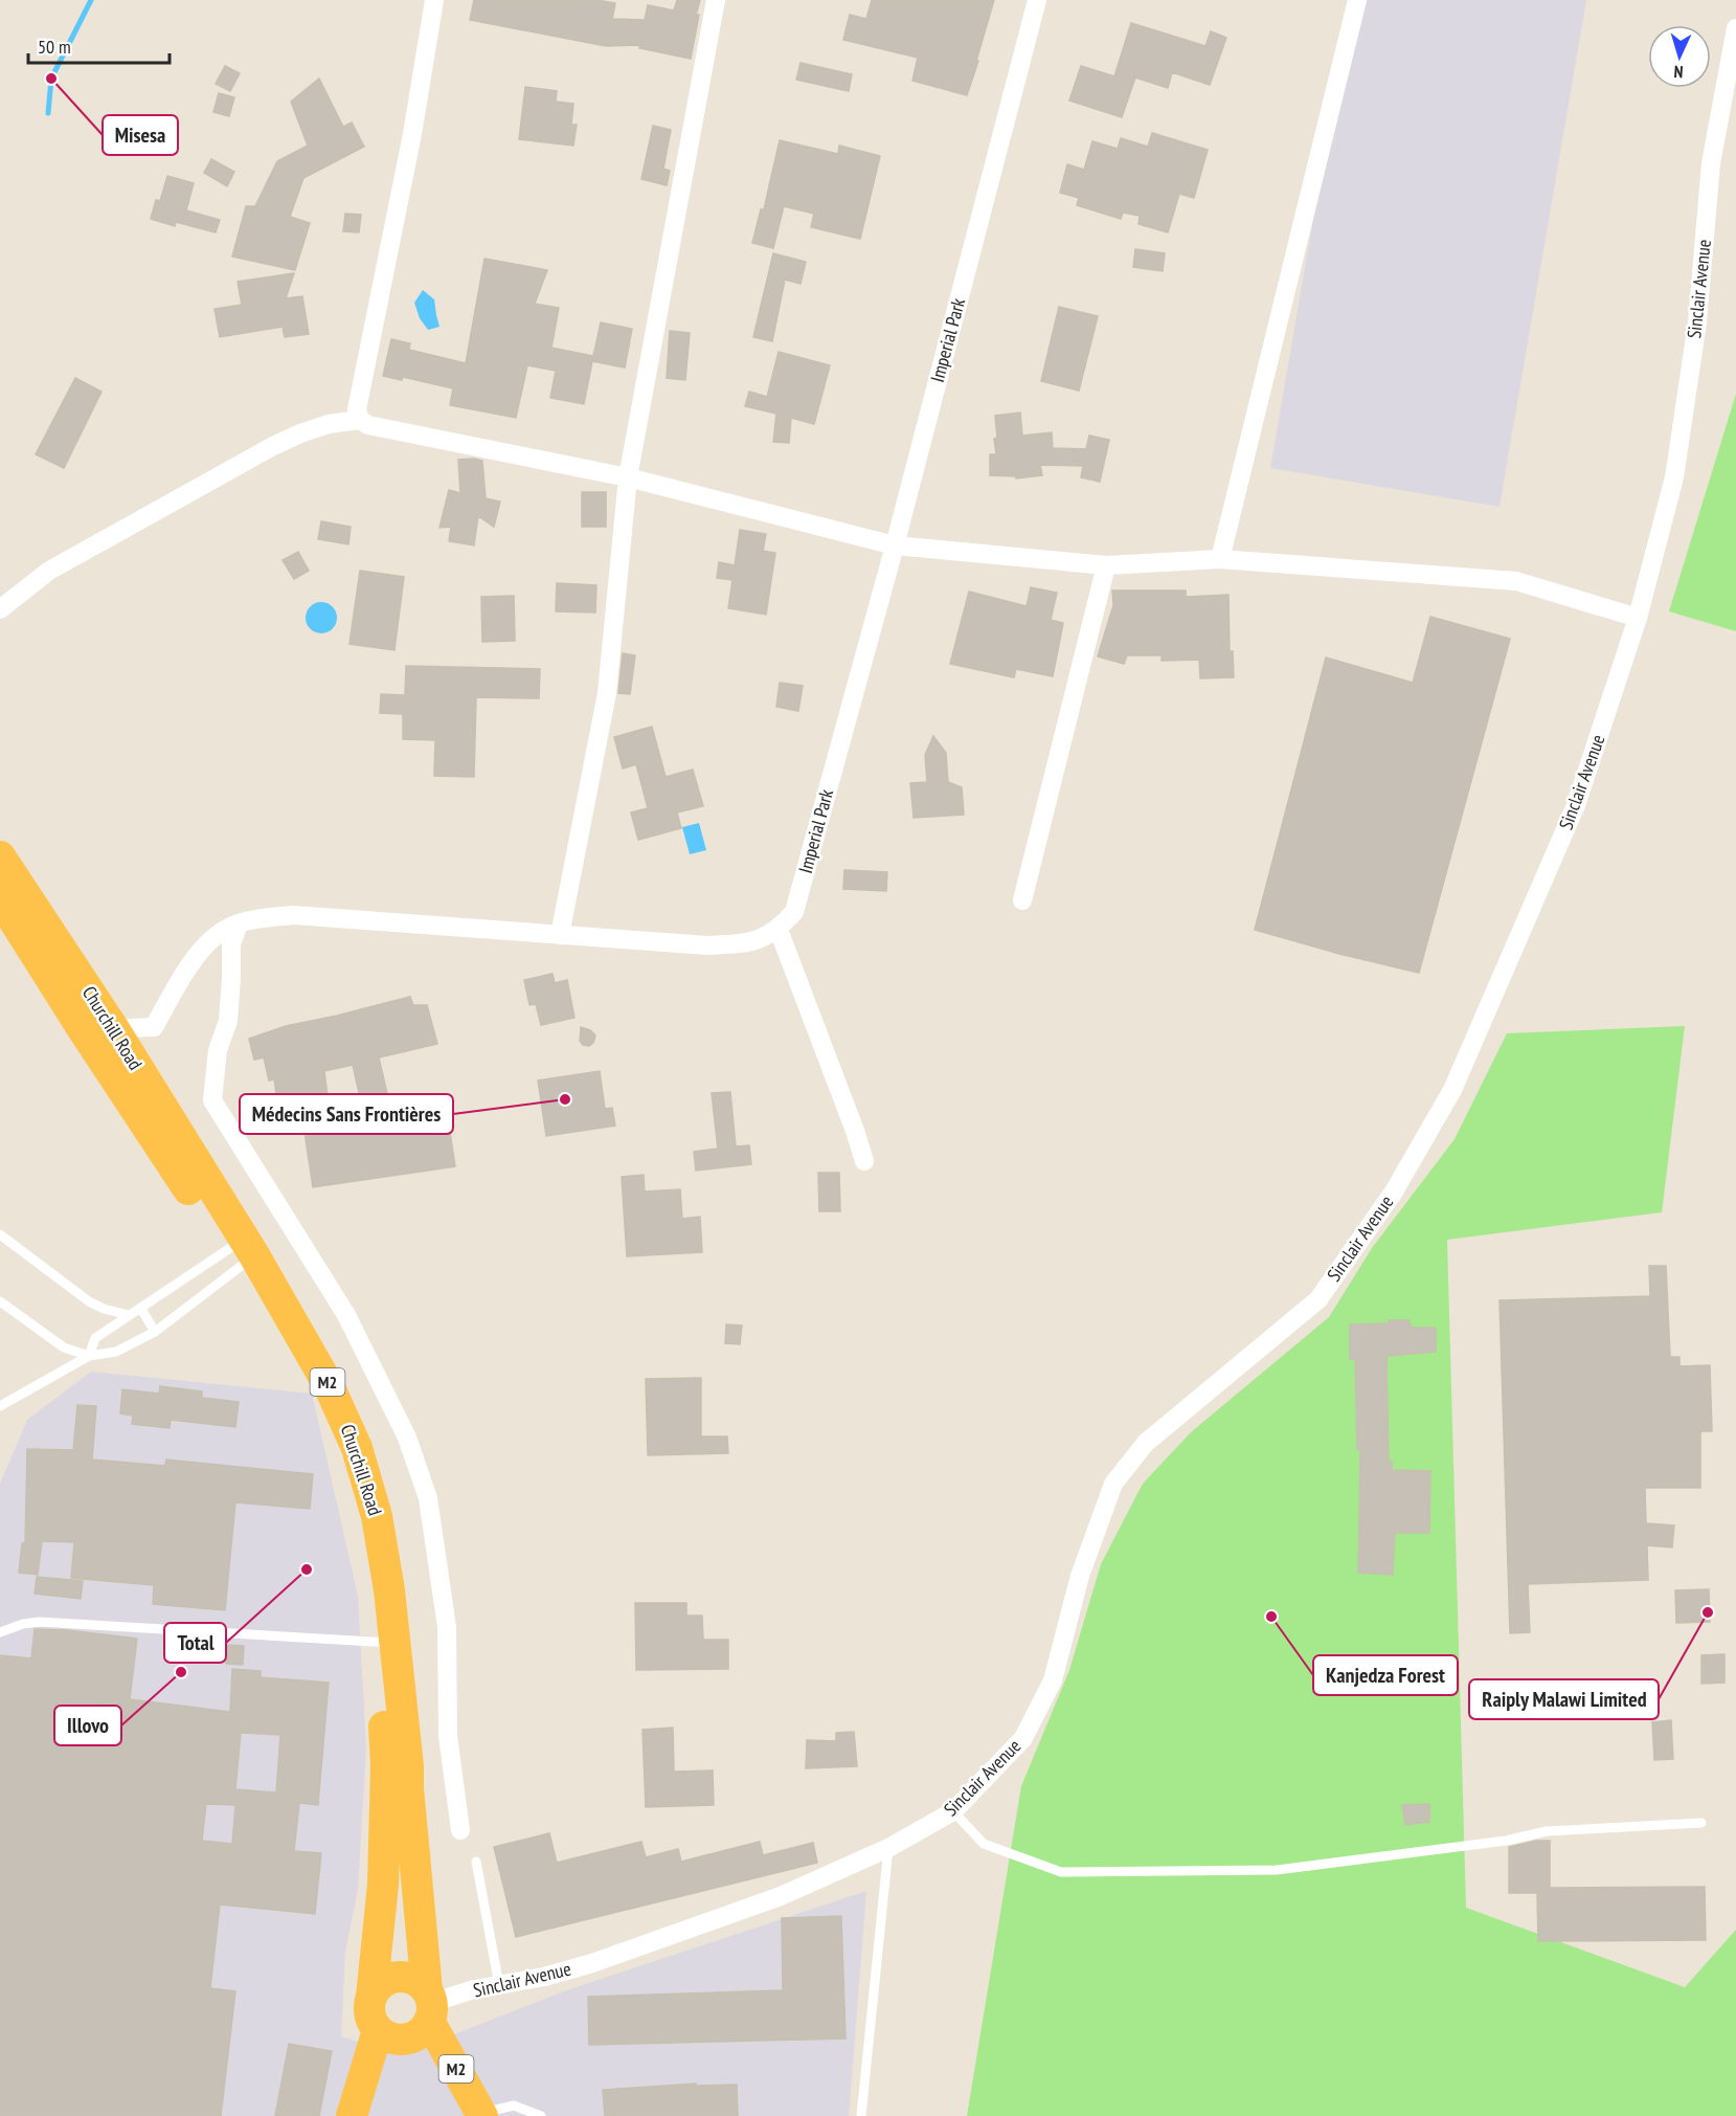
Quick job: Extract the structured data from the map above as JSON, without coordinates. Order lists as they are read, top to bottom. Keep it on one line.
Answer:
{"streets":{"highway":["Churchill Road","M2"],"street":["Sinclair Avenue","Imperial Park"]},"crossings":[["Sinclair Avenue","Churchill Road"],["Sinclair Avenue","M2"],["Churchill Road","M2"]],"places":["Misesa","Médecins Sans Frontières","Total","Raiply Malawi Limited","Kanjedza Forest","Illovo"],"scale_bar":"50 m","north":"bottom"}
